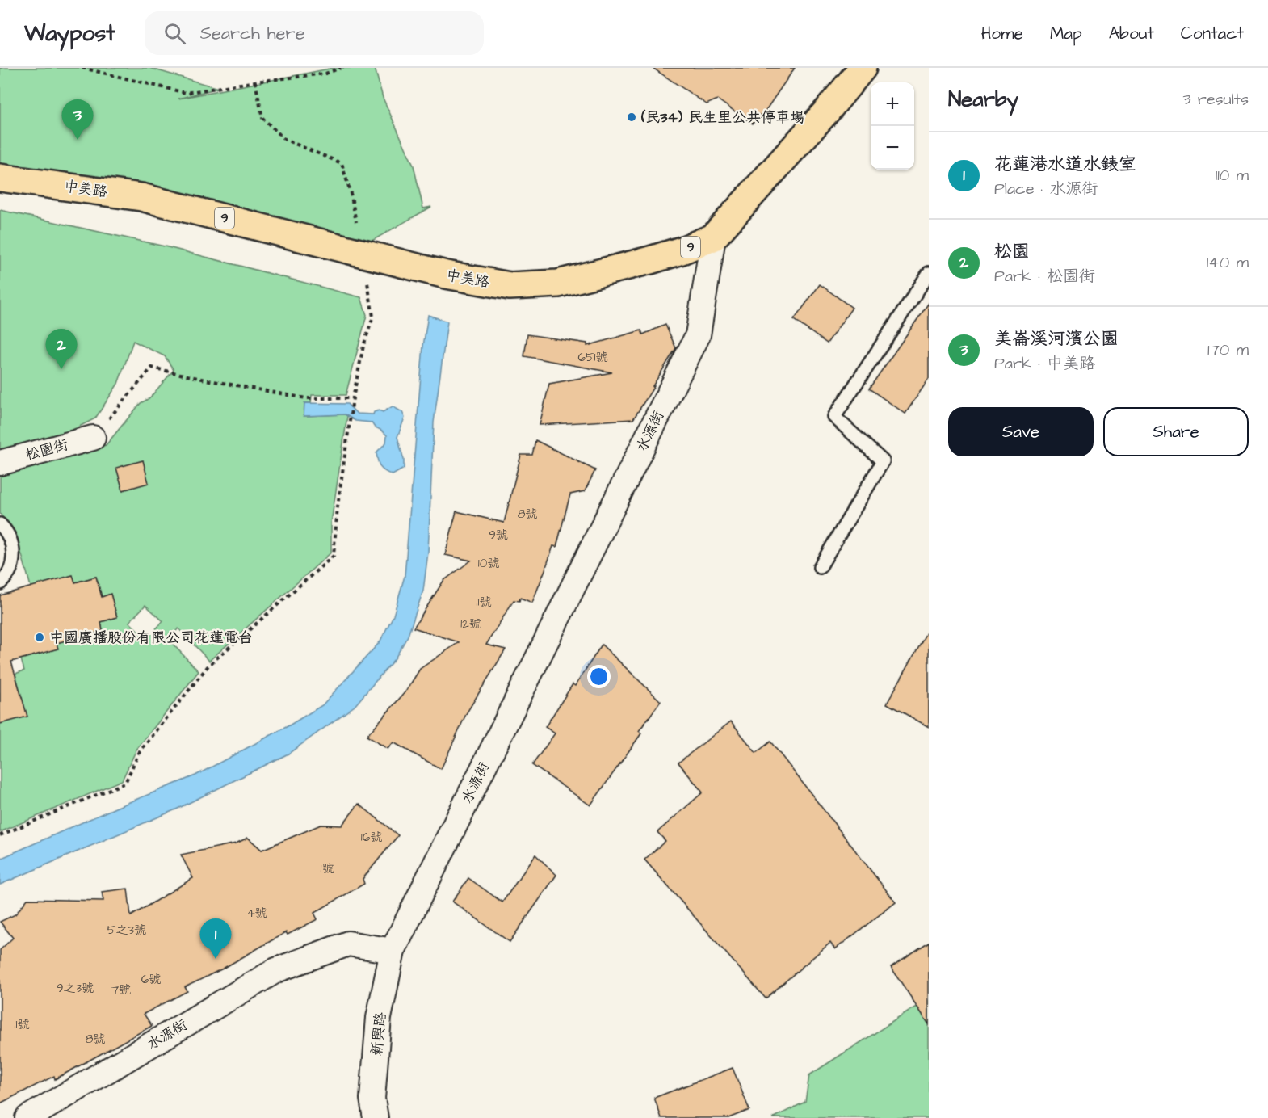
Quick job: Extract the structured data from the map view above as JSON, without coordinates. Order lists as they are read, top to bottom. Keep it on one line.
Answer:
{"streets":{"main road":["中美路","9"],"street":["水源街","松園街","新興路"]},"crossings":[["中美路","水源街"],["水源街","新興路"]],"places":["(民34) 民生里公共停車場","中國廣播股份有限公司花蓮電台"],"house_numbers":["651號","8號","9號","10號","11號","12號","16號","1號","4號","5之3號","6號","9之3號","7號","11號","8號"],"page":{"header":"Waypost","search":"Search here","nav":["Home","Map","About","Contact"],"heading":["Nearby","3 results"],"map_buttons":["+","−"],"pins":["3","2","1"],"list":[{"mark":"1","name":"花蓮港水道水錶室","note":"Place · 水源街","value":"110 m"},{"mark":"2","name":"松園","note":"Park · 松園街","value":"140 m"},{"mark":"3","name":"美崙溪河濱公園","note":"Park · 中美路","value":"170 m"}],"buttons":["Save","Share"]}}
